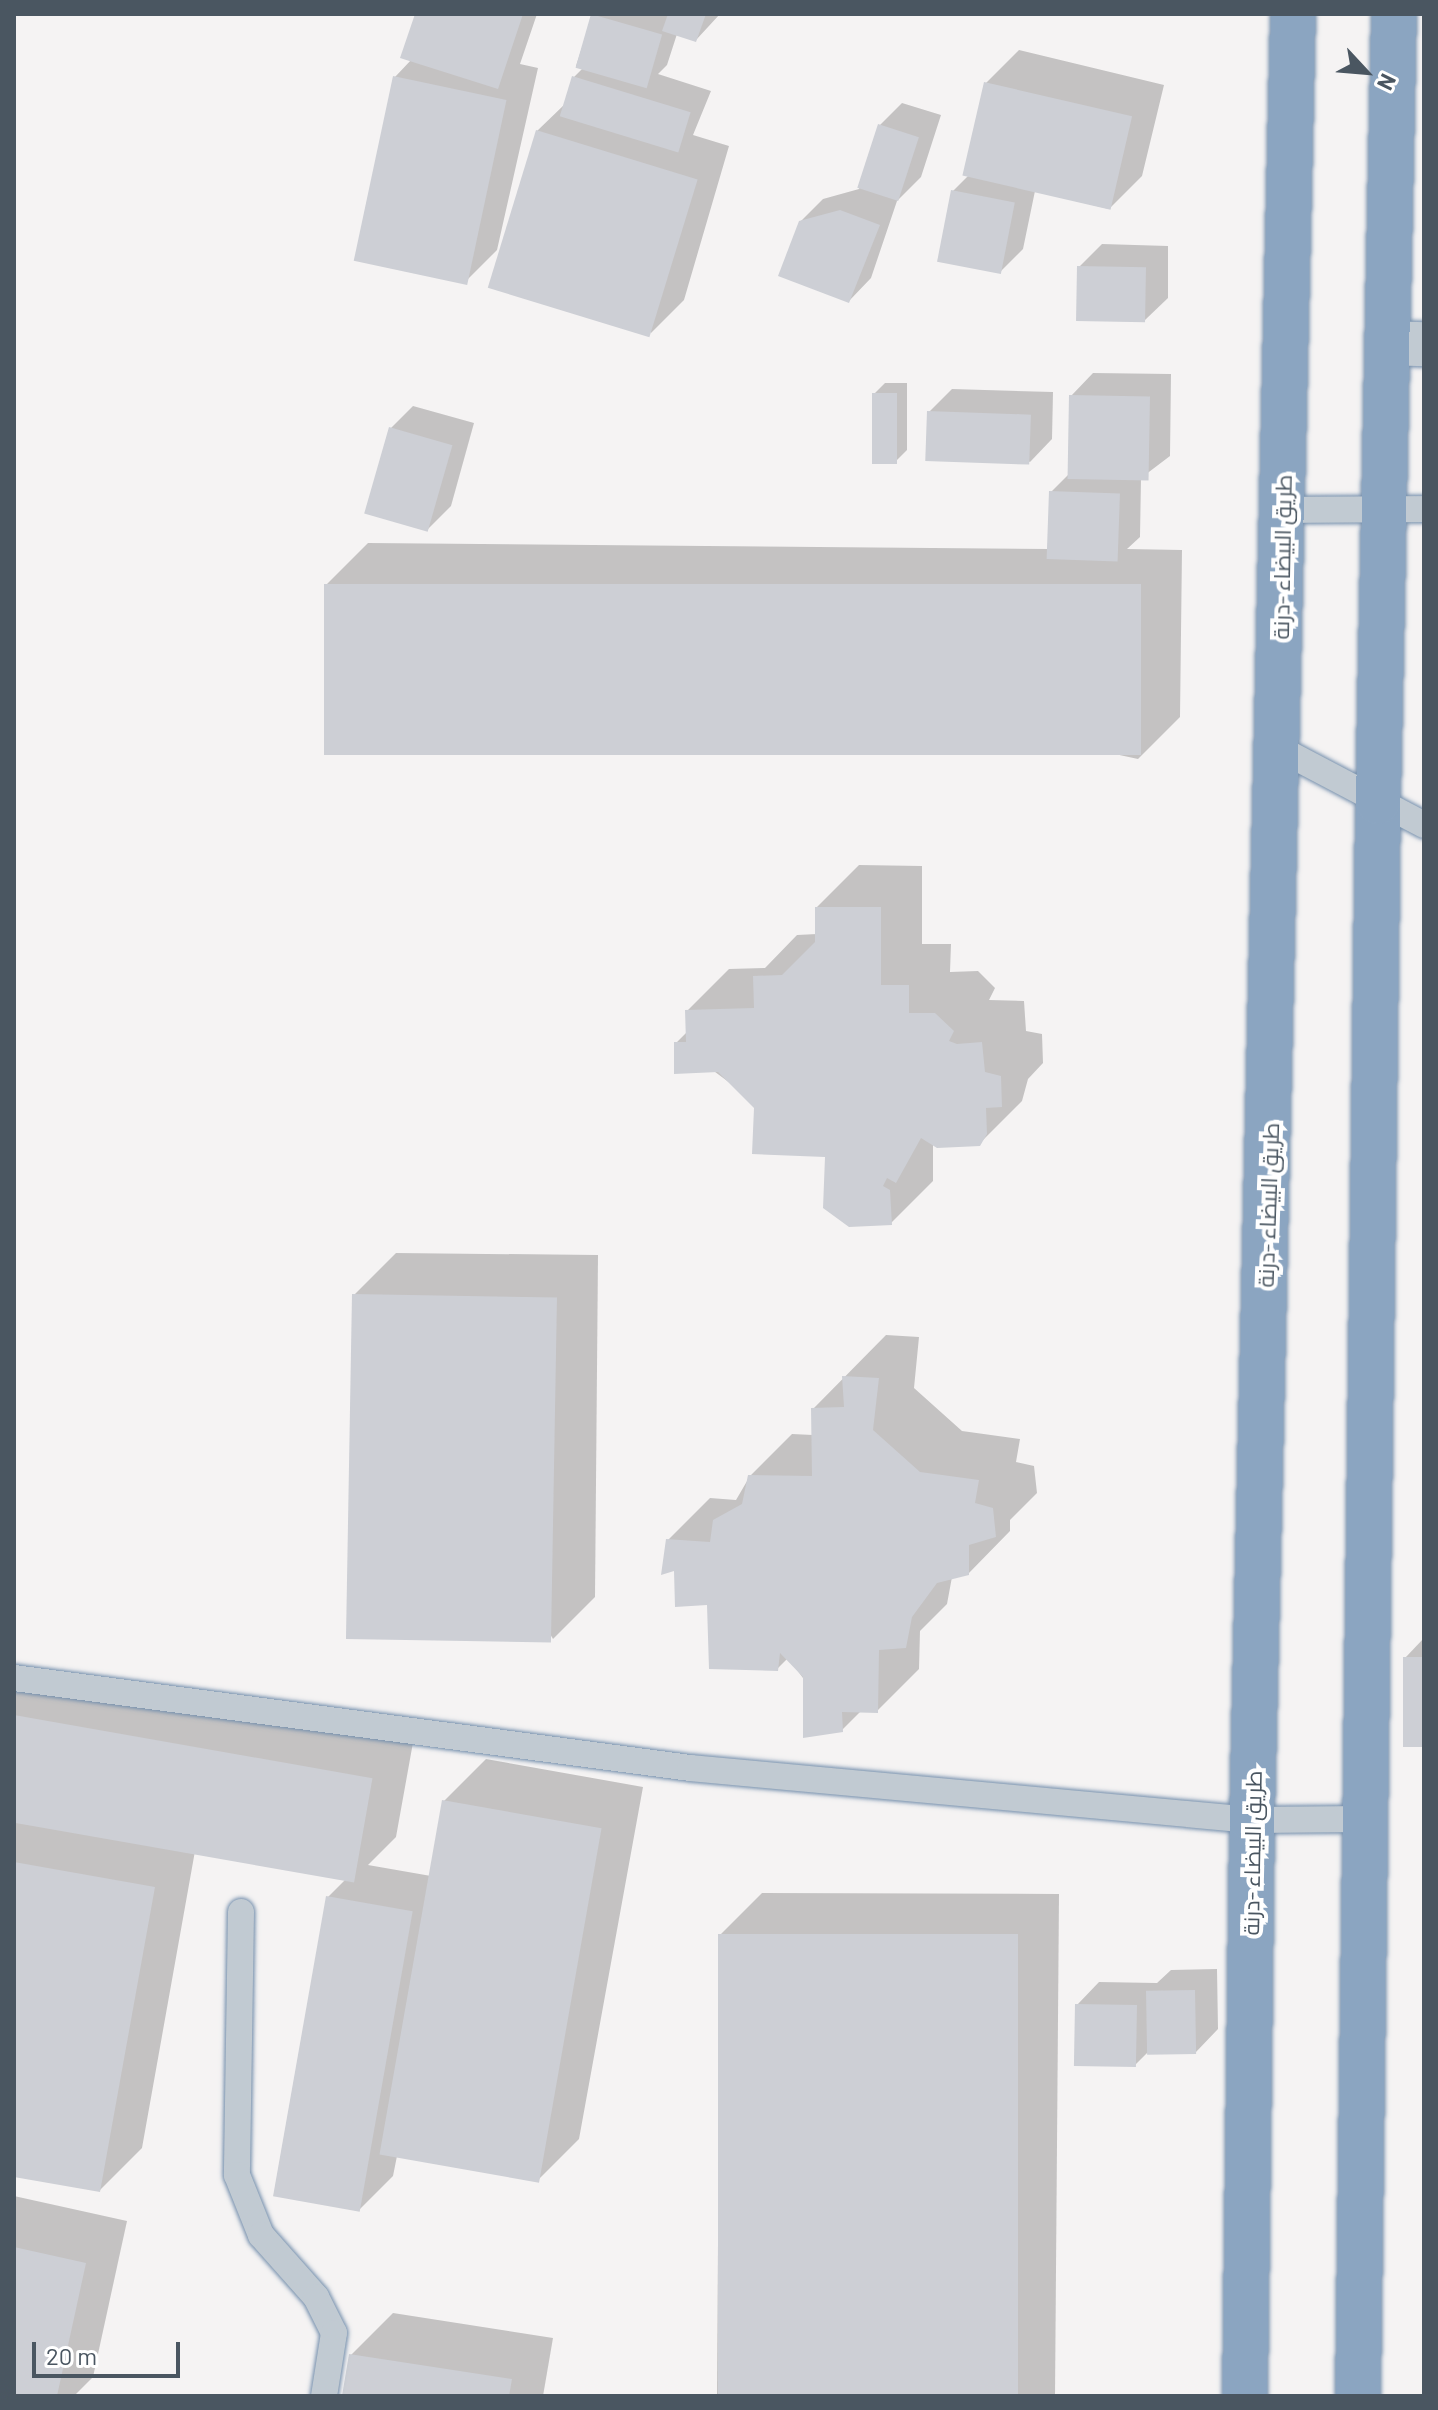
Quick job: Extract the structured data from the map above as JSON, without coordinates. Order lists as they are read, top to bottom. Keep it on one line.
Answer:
{"streets":{"highway":["طريق البيضاء -درنة"]},"scale_bar":"20 m","north":"bottom right"}
